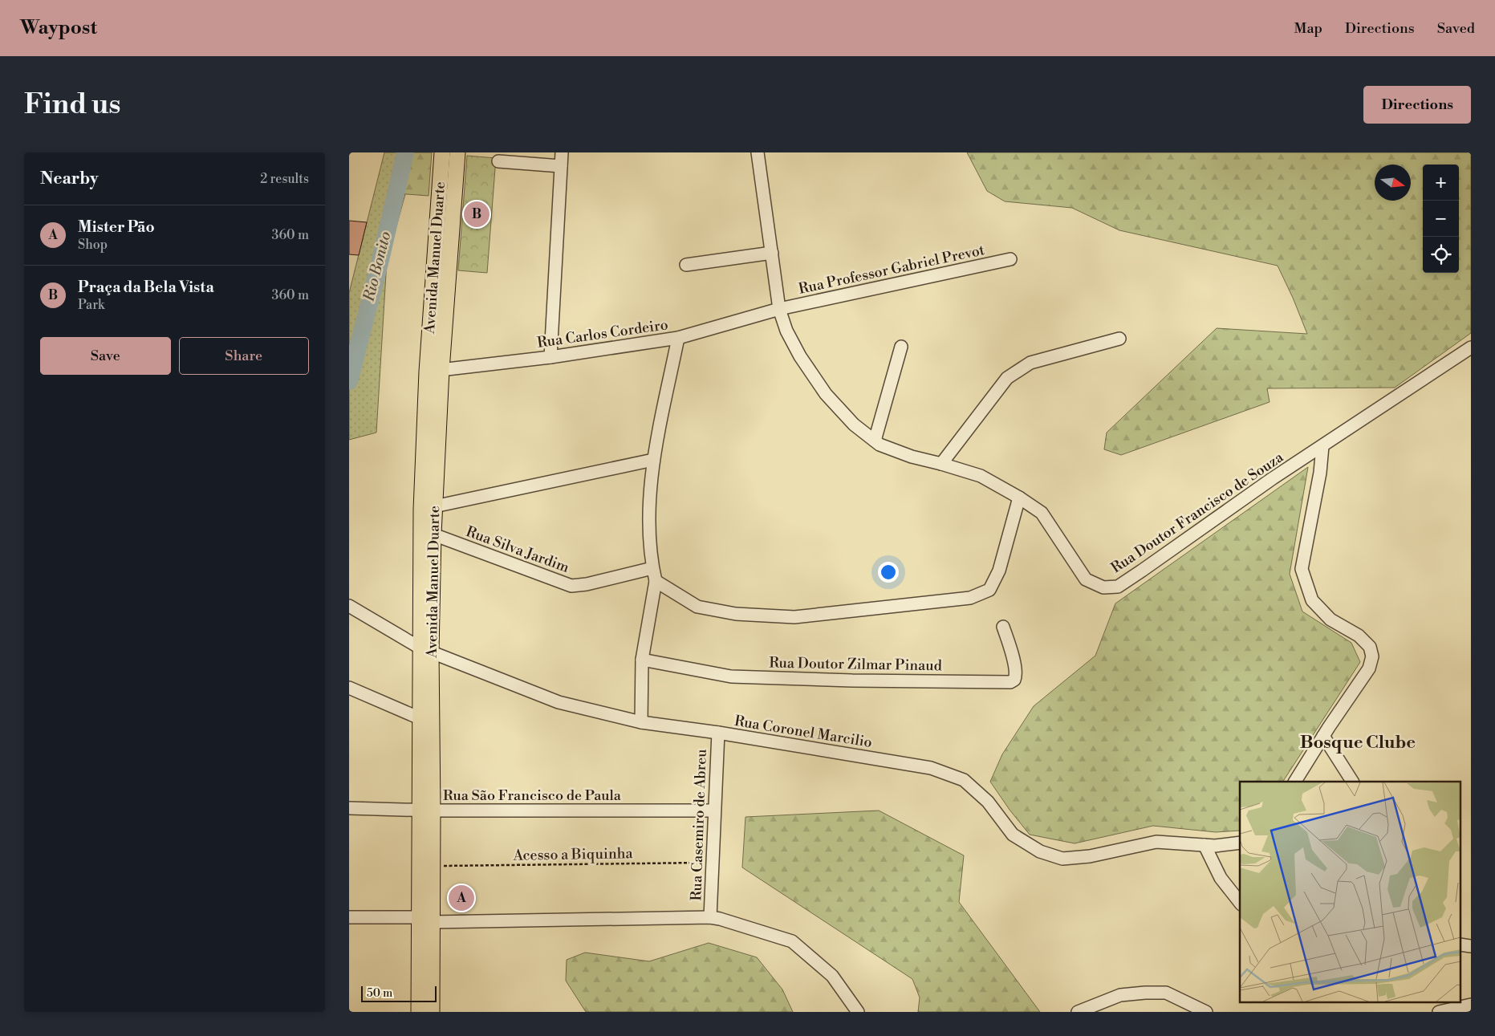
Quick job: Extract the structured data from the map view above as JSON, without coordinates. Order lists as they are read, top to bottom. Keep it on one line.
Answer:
{"streets":{"main road":["Avenida Manuel Duarte"],"street":["Rua Professor Gabriel Prevot","Rua Carlos Cordeiro","Rua Doutor Francisco de Souza","Rua Silva Jardim","Rua Doutor Zilmar Pinaud","Rua Coronel Marcilio","Rua São Francisco de Paula","Rua Casemiro de Abreu"],"path":["Acesso a Biquinha"]},"crossings":[["Avenida Manuel Duarte","Rua Carlos Cordeiro"],["Avenida Manuel Duarte","Rua Silva Jardim"],["Avenida Manuel Duarte","Rua Coronel Marcilio"],["Avenida Manuel Duarte","Rua São Francisco de Paula"],["Avenida Manuel Duarte","Acesso a Biquinha"],["Rua Professor Gabriel Prevot","Rua Carlos Cordeiro"],["Rua Professor Gabriel Prevot","Rua Doutor Francisco de Souza"],["Rua Carlos Cordeiro","Rua Doutor Francisco de Souza"],["Rua Coronel Marcilio","Rua Casemiro de Abreu"],["Rua São Francisco de Paula","Rua Casemiro de Abreu"],["Rua Casemiro de Abreu","Acesso a Biquinha"]],"districts":["Bosque Clube"],"water":["Rio Bonito"],"scale_bar":"50 m","north":"right","page":{"header":"Waypost","nav":["Map","Directions","Saved"],"buttons":["Directions",["Save","Share"]],"title":"Find us","heading":["Nearby","2 results"],"map_buttons":["+","−"],"pins":["B","A"],"list":[{"mark":"A","name":"Mister Pão","note":"Shop","value":"360 m"},{"mark":"B","name":"Praça da Bela Vista","note":"Park","value":"360 m"}],"scale":"50 m"}}
